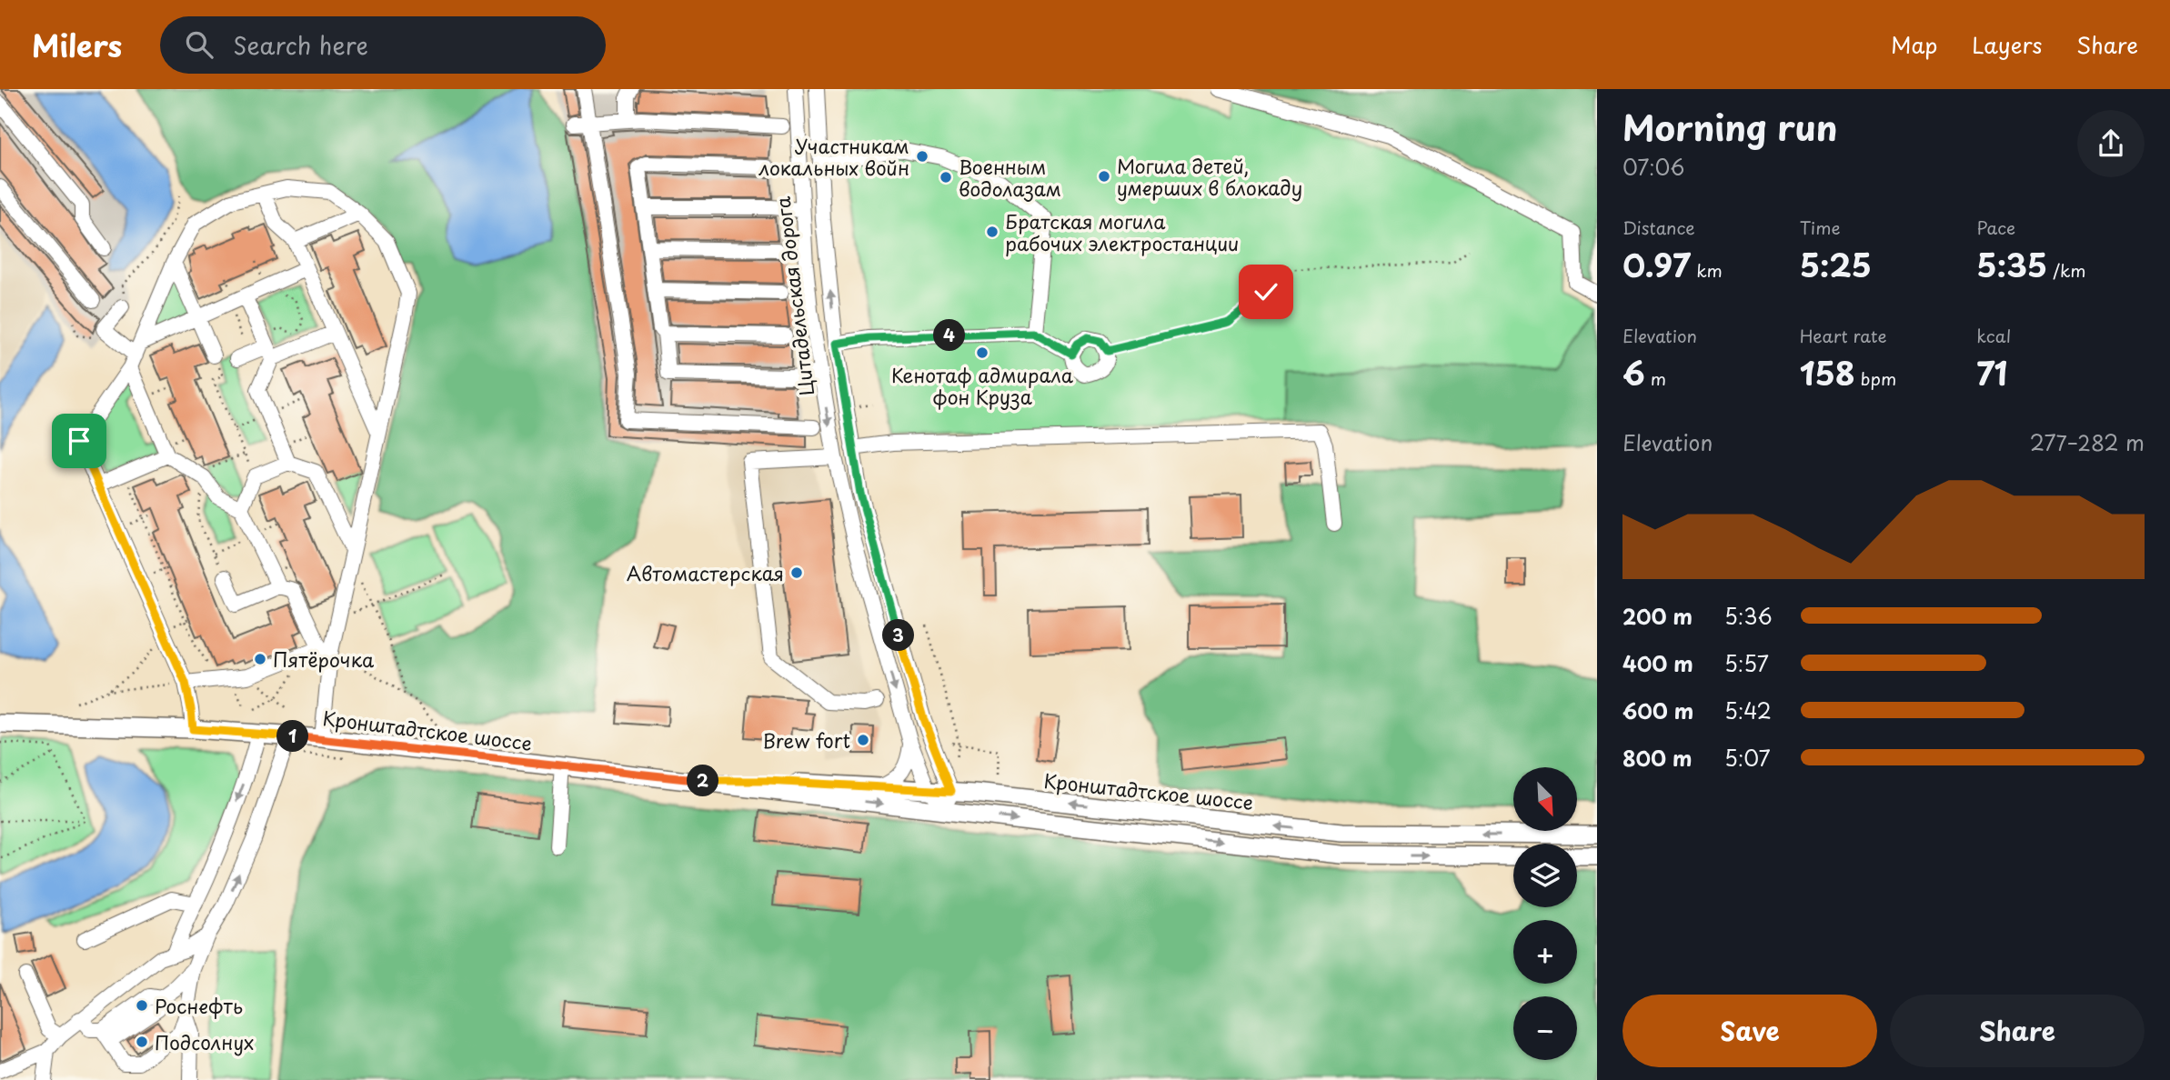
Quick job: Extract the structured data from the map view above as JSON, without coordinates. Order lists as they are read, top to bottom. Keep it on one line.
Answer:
{"streets":{"main road":["Кронштадтское шоссе"],"street":["Цитадельская дорога"]},"crossings":[["Цитадельская дорога","Кронштадтское шоссе"]],"places":["Участникам локальных войн","Могила детей, умерших в блокаду","Военным водолазам","Братская могила рабочих электростанции","Кенотаф адмирала фон Круза","Автомастерская","Пятёрочка","Brew fort","Роснефть","Подсолнух"],"north":"bottom right","page":{"header":"Milers","search":"Search here","nav":["Map","Layers","Share"],"heading":["Morning run","07:06"],"stats":[["Distance","0.97 km"],["Time","5:25"],["Pace","5:35 /km"],["Elevation","6 m"],["Heart rate","158 bpm"],["kcal","71"]],"pins":["4","3","1","2"],"chart":["Elevation","277–282 m"],"list":[{"name":"200 m","note":"5:36"},{"name":"400 m","note":"5:57"},{"name":"600 m","note":"5:42"},{"name":"800 m","note":"5:07"}],"map_buttons":["+","−"],"buttons":["Save","Share"]}}
